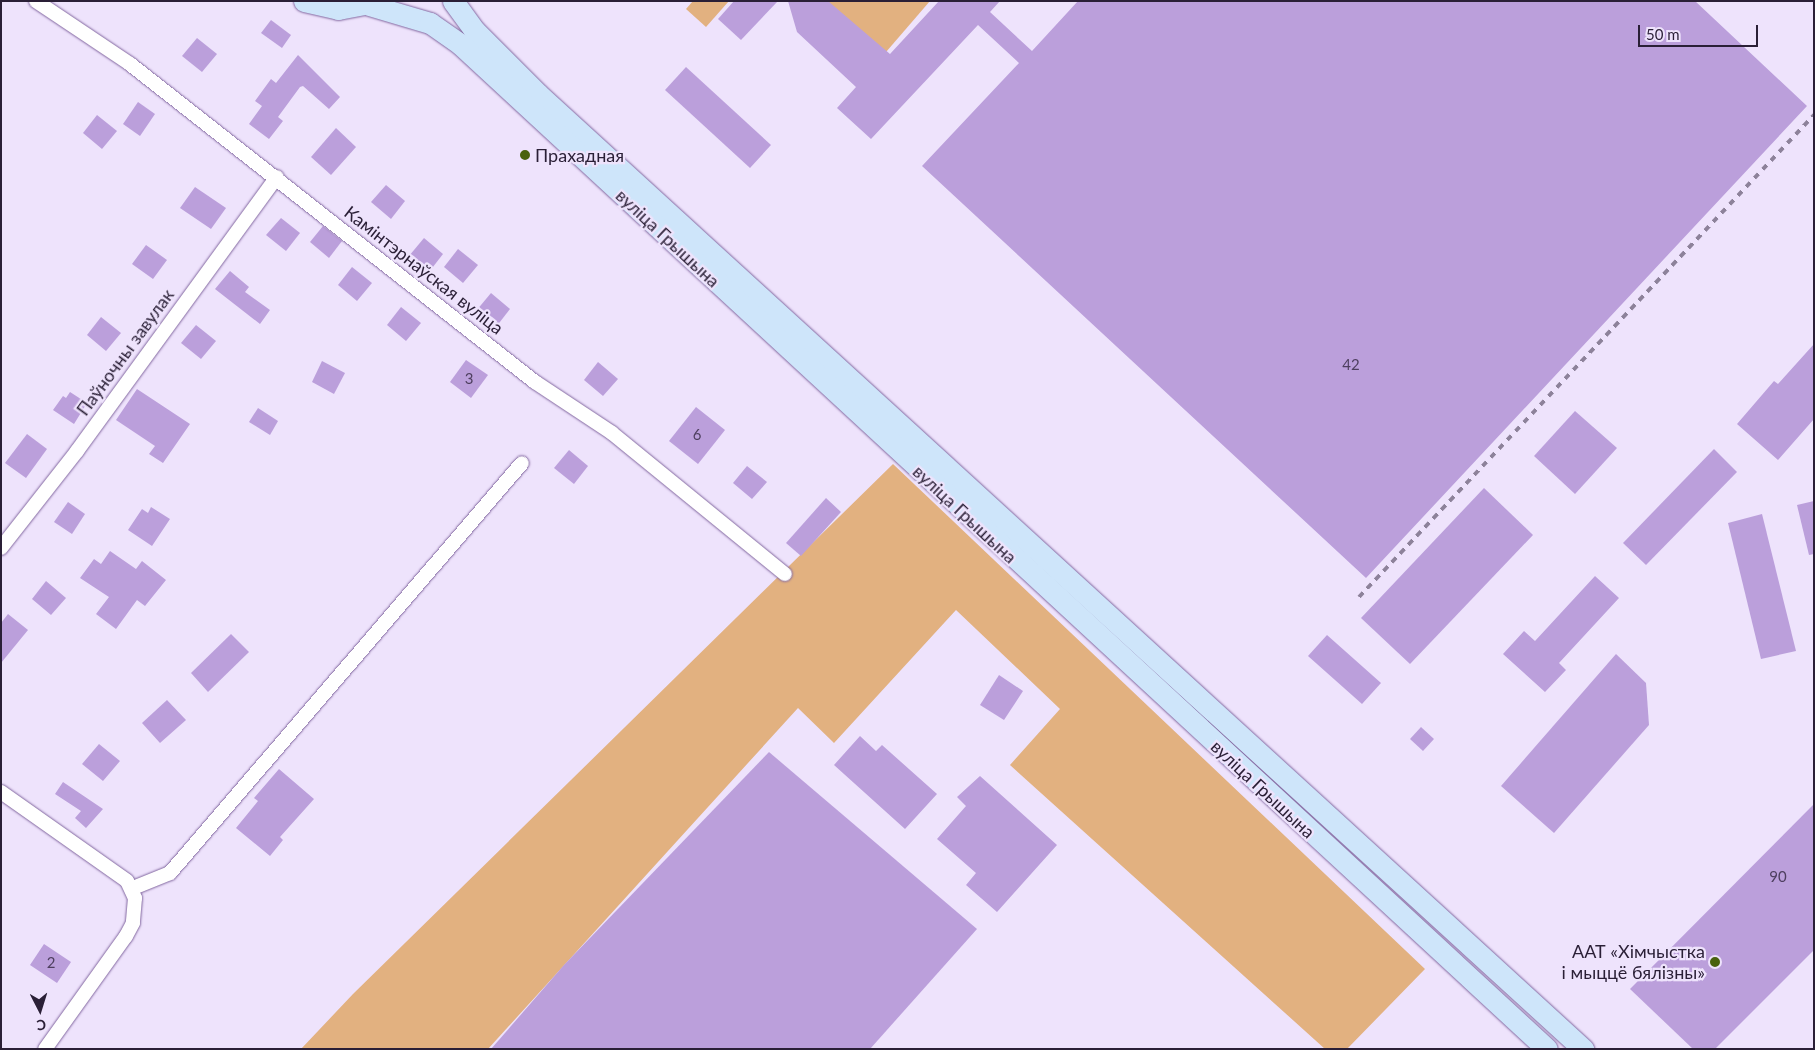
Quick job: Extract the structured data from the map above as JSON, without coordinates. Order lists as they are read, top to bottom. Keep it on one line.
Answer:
{"streets":{"main road":["вуліца Грышына"],"street":["Камінтэрнаўская вуліца","Паўночны завулак"]},"crossings":[["Камінтэрнаўская вуліца","Паўночны завулак"]],"places":["Прахадная","ААТ «Хімчыстка і мыццё бялізны»"],"house_numbers":["42","3","6","90","2"],"scale_bar":"50 m","north":"bottom"}
